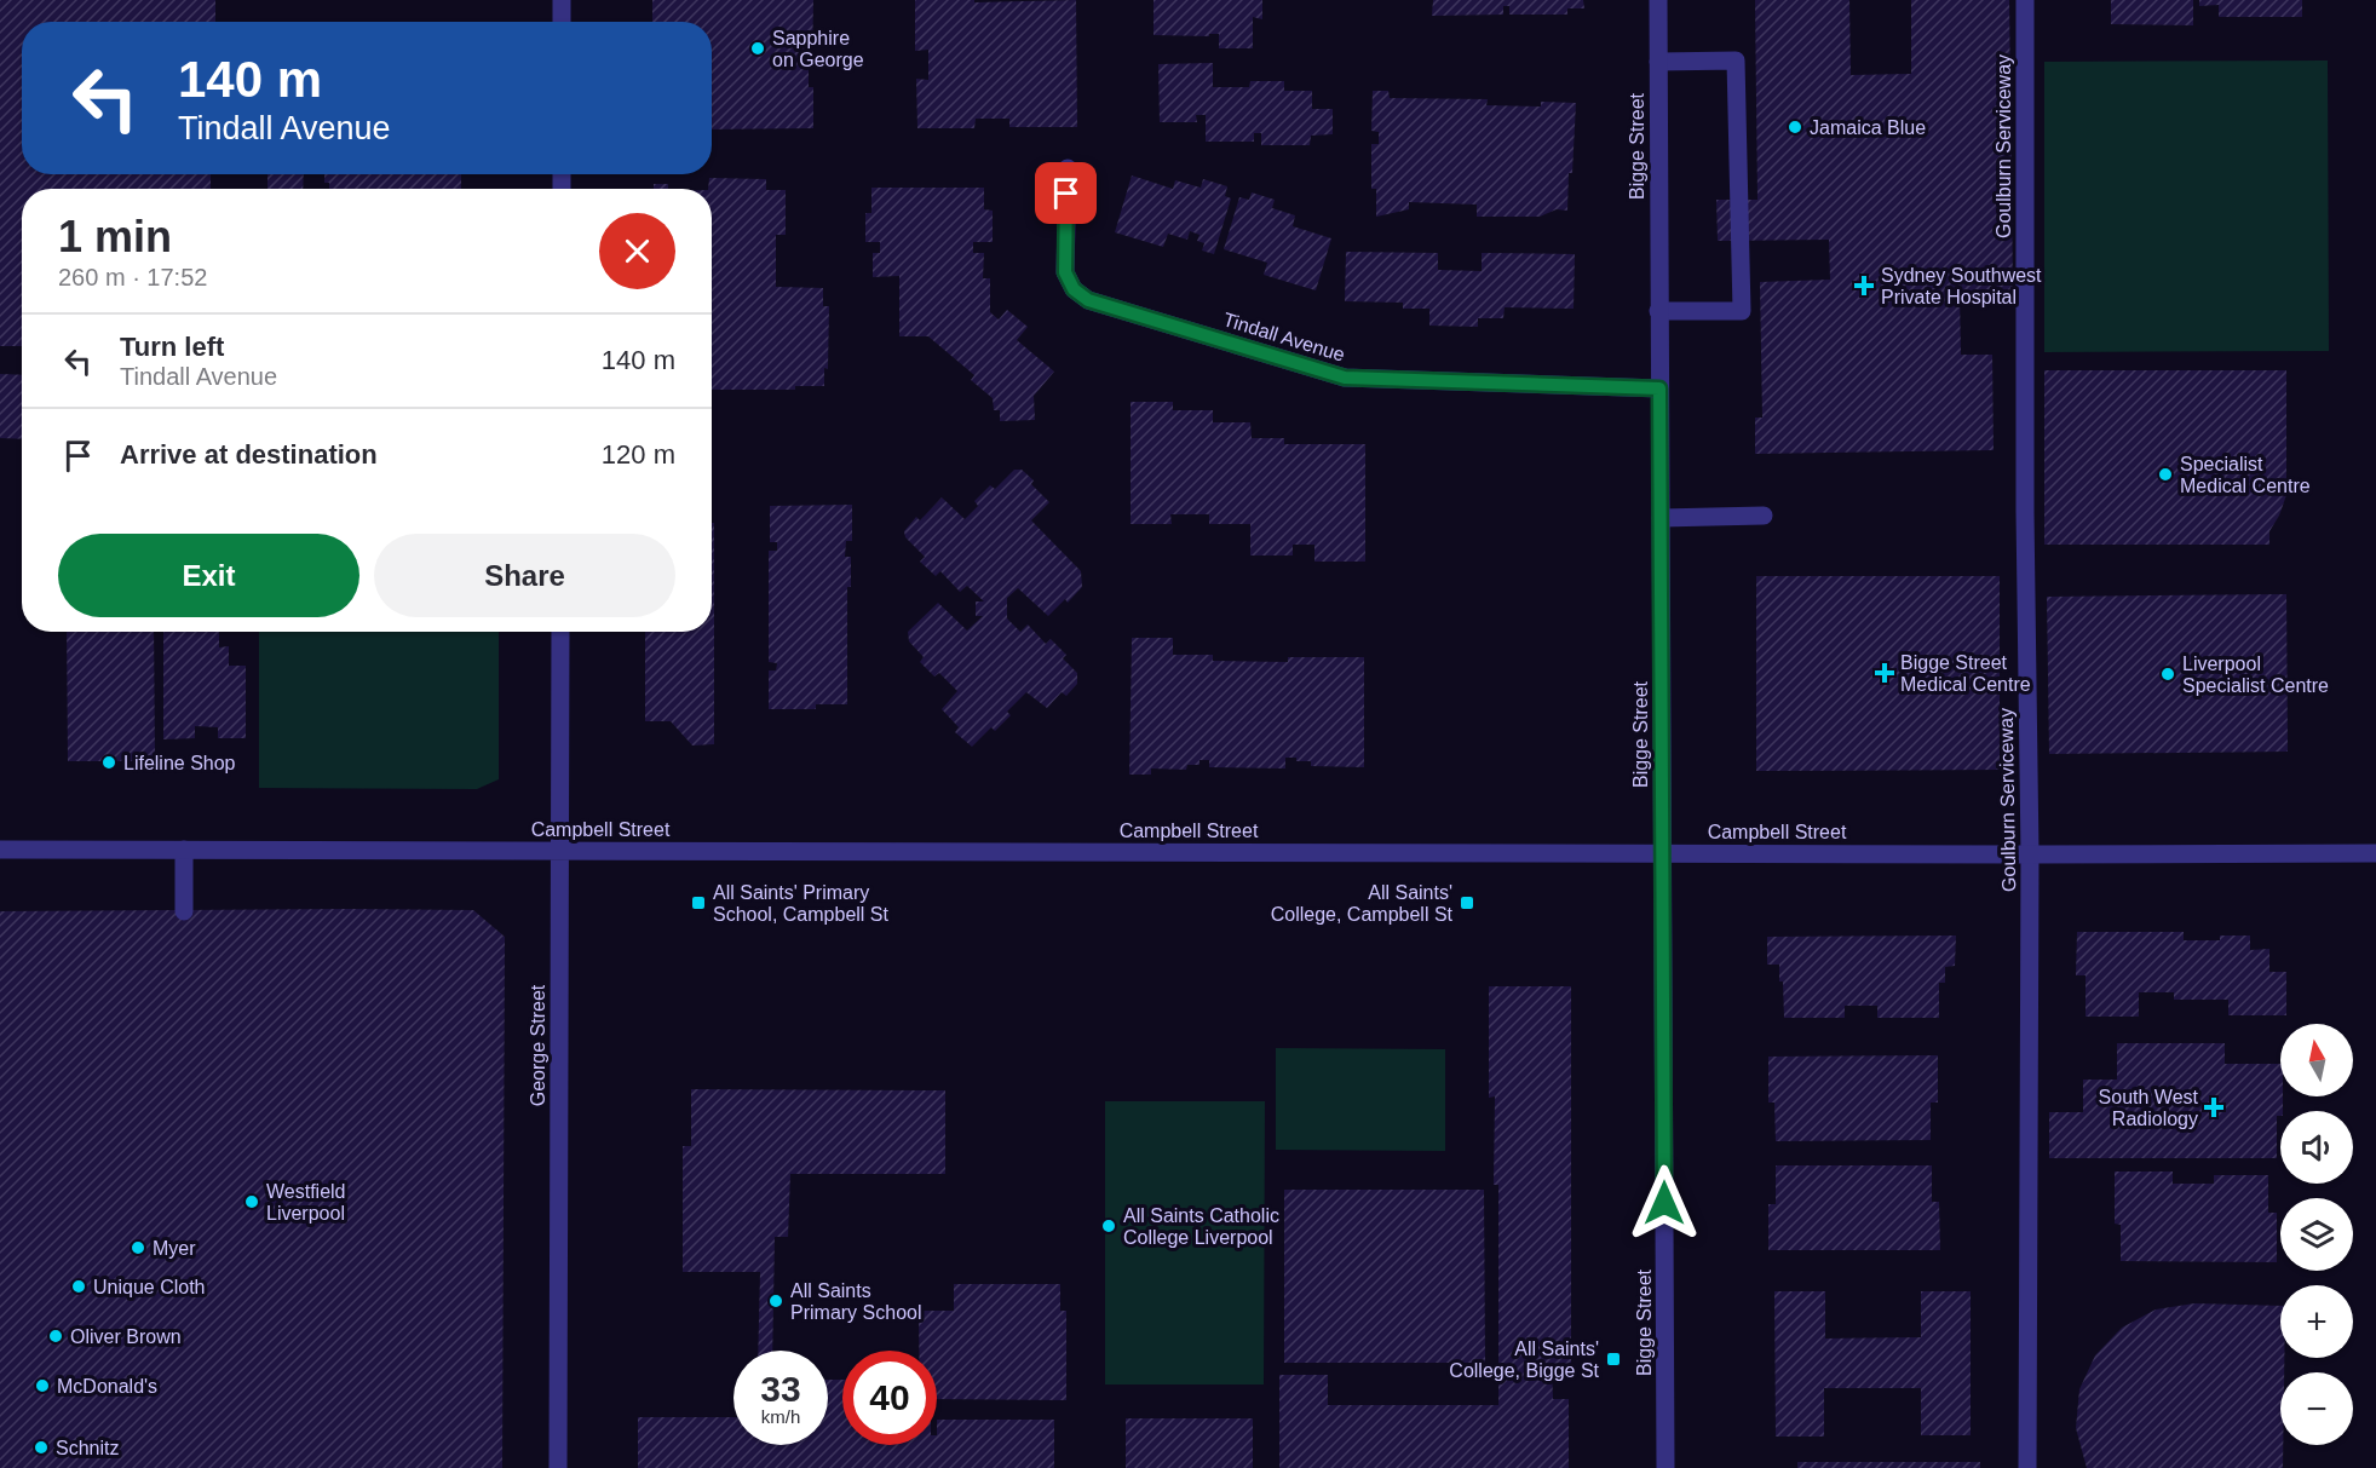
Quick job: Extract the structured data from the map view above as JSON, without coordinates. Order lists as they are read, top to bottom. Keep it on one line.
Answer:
{"streets":{"street":["Bigge Street","Goulburn Serviceway","Tindall Avenue","Campbell Street","George Street"]},"crossings":[["Bigge Street","Tindall Avenue"],["Bigge Street","Campbell Street"],["Goulburn Serviceway","Campbell Street"],["Campbell Street","George Street"]],"places":{"other":["Sapphire on George","Jamaica Blue","Specialist Medical Centre","Liverpool Specialist Centre","Lifeline Shop","Westfield Liverpool","All Saints Catholic College Liverpool","Myer","Unique Cloth","All Saints Primary School","Oliver Brown","McDonald's","Schnitz"],"health":["Sydney Southwest Private Hospital","Bigge Street Medical Centre","South West Radiology"],"transit":["All Saints' Primary School, Campbell St","All Saints' College, Campbell St","All Saints' College, Bigge St"]},"north":"top","page":{"turn":["140 m","Tindall Avenue"],"heading":["1 min","260 m · 17:52"],"list":[{"name":"Turn left","note":"Tindall Avenue","value":"140 m"},{"name":"Arrive at destination","value":"120 m"}],"buttons":["Exit","Share"],"map_buttons":["+","−"],"speed":"33 km/h","limit":"40"}}
